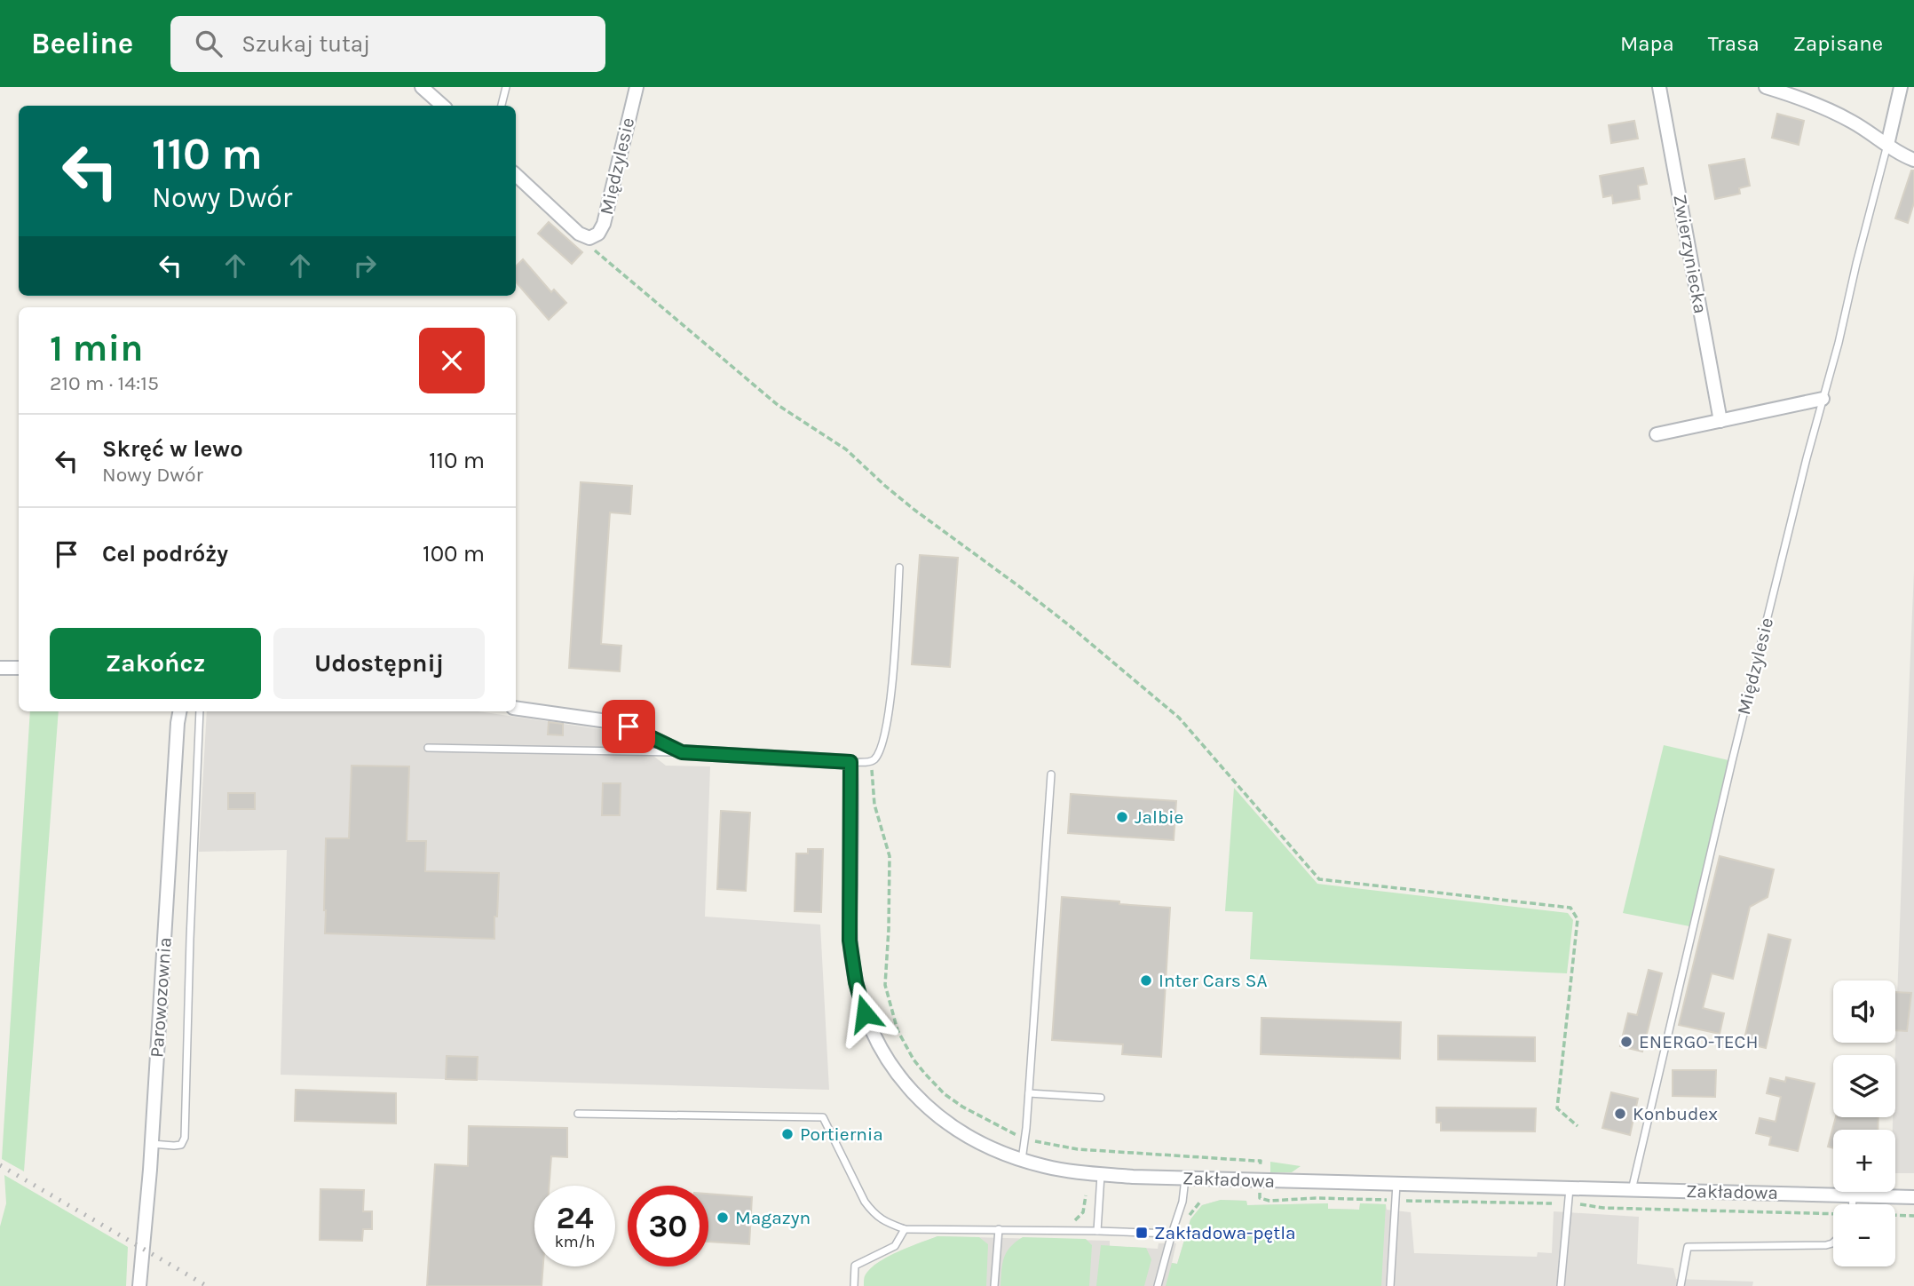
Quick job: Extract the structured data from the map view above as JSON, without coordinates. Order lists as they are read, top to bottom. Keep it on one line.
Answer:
{"streets":{"street":["Międzylesie","Zwierzyniecka","Parowozownia","Zakładowa"]},"crossings":[["Międzylesie","Zakładowa"]],"places":{"other":["Jalbie","Inter Cars SA","ENERGO-TECH","Konbudex","Portiernia","Magazyn"],"transit":["Zakładowa-pętla"]},"page":{"header":"Beeline","search":"Szukaj tutaj","nav":["Mapa","Trasa","Zapisane"],"turn":["110 m","Nowy Dwór"],"heading":["1 min","210 m · 14:15"],"list":[{"name":"Skręć w lewo","note":"Nowy Dwór","value":"110 m"},{"name":"Cel podróży","value":"100 m"}],"buttons":["Zakończ","Udostępnij"],"map_buttons":["+","−"],"speed":"24 km/h","limit":"30"}}
